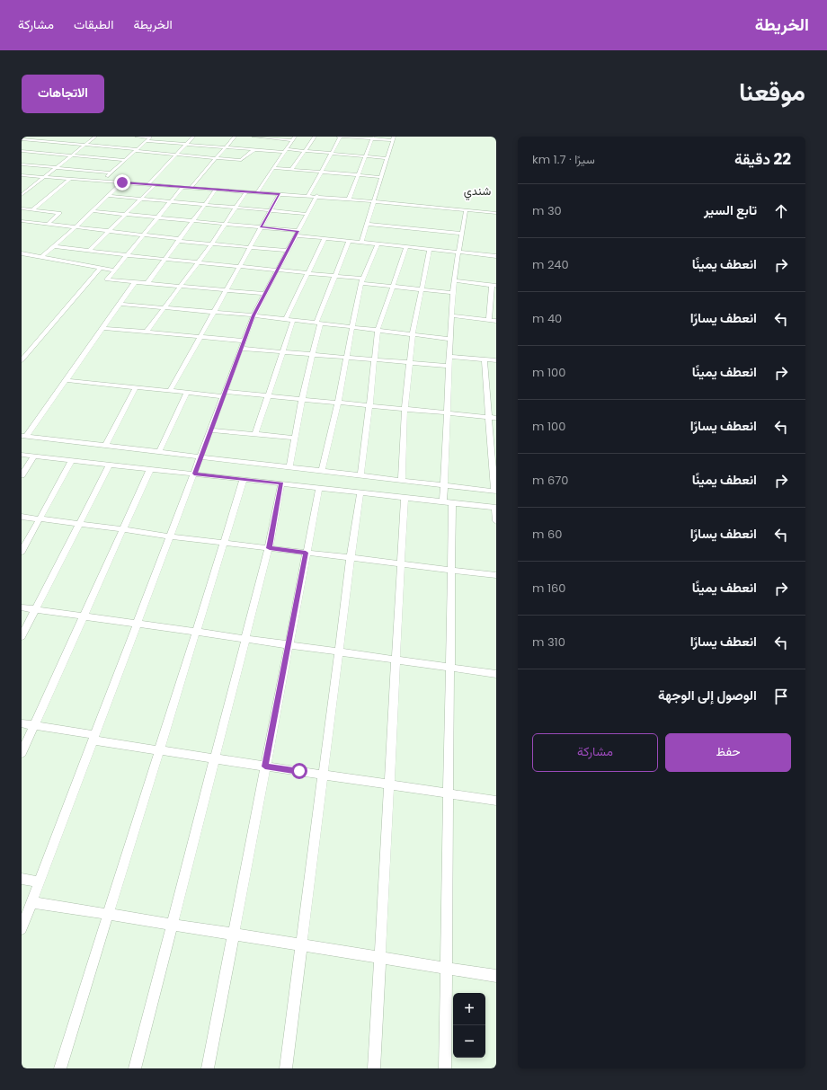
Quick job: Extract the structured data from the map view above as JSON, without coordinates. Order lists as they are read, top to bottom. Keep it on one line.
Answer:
{"districts":["شندي"],"page":{"header":"الخريطة","nav":["الخريطة","الطبقات","مشاركة"],"title":"موقعنا","buttons":["الاتجاهات",["حفظ","مشاركة"]],"heading":["22 دقيقة","سيرًا · 1.7 km"],"list":[["تابع السير","30 m"],["انعطف يمينًا","240 m"],["انعطف يسارًا","40 m"],["انعطف يمينًا","100 m"],["انعطف يسارًا","100 m"],["انعطف يمينًا","670 m"],["انعطف يسارًا","60 m"],["انعطف يمينًا","160 m"],["انعطف يسارًا","310 m"],"الوصول إلى الوجهة"],"map_buttons":["+","−"]}}
